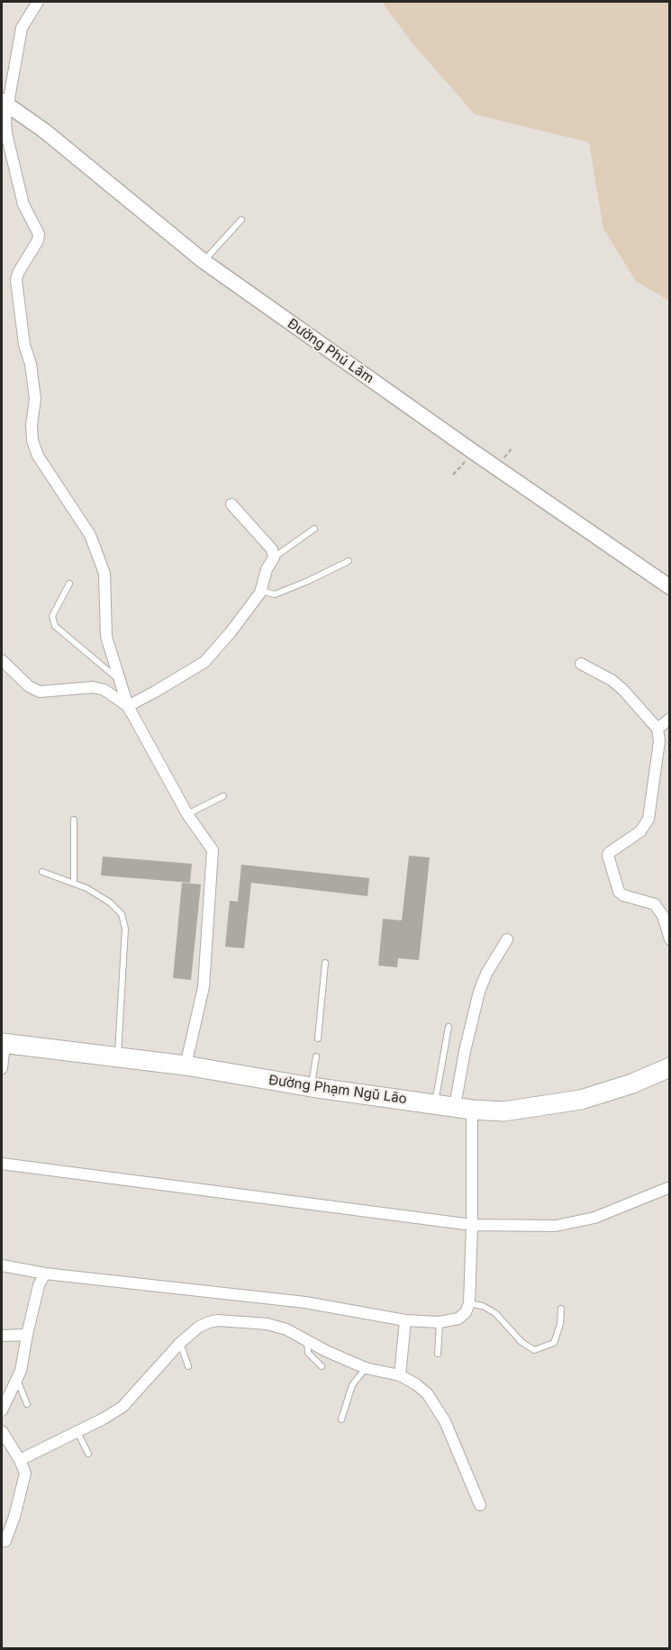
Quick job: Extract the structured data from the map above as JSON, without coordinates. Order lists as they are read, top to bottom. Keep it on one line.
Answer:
{"streets":{"highway":["Đường Phạm Ngũ Lão"],"main road":["Đường Phú Lâm"]}}
